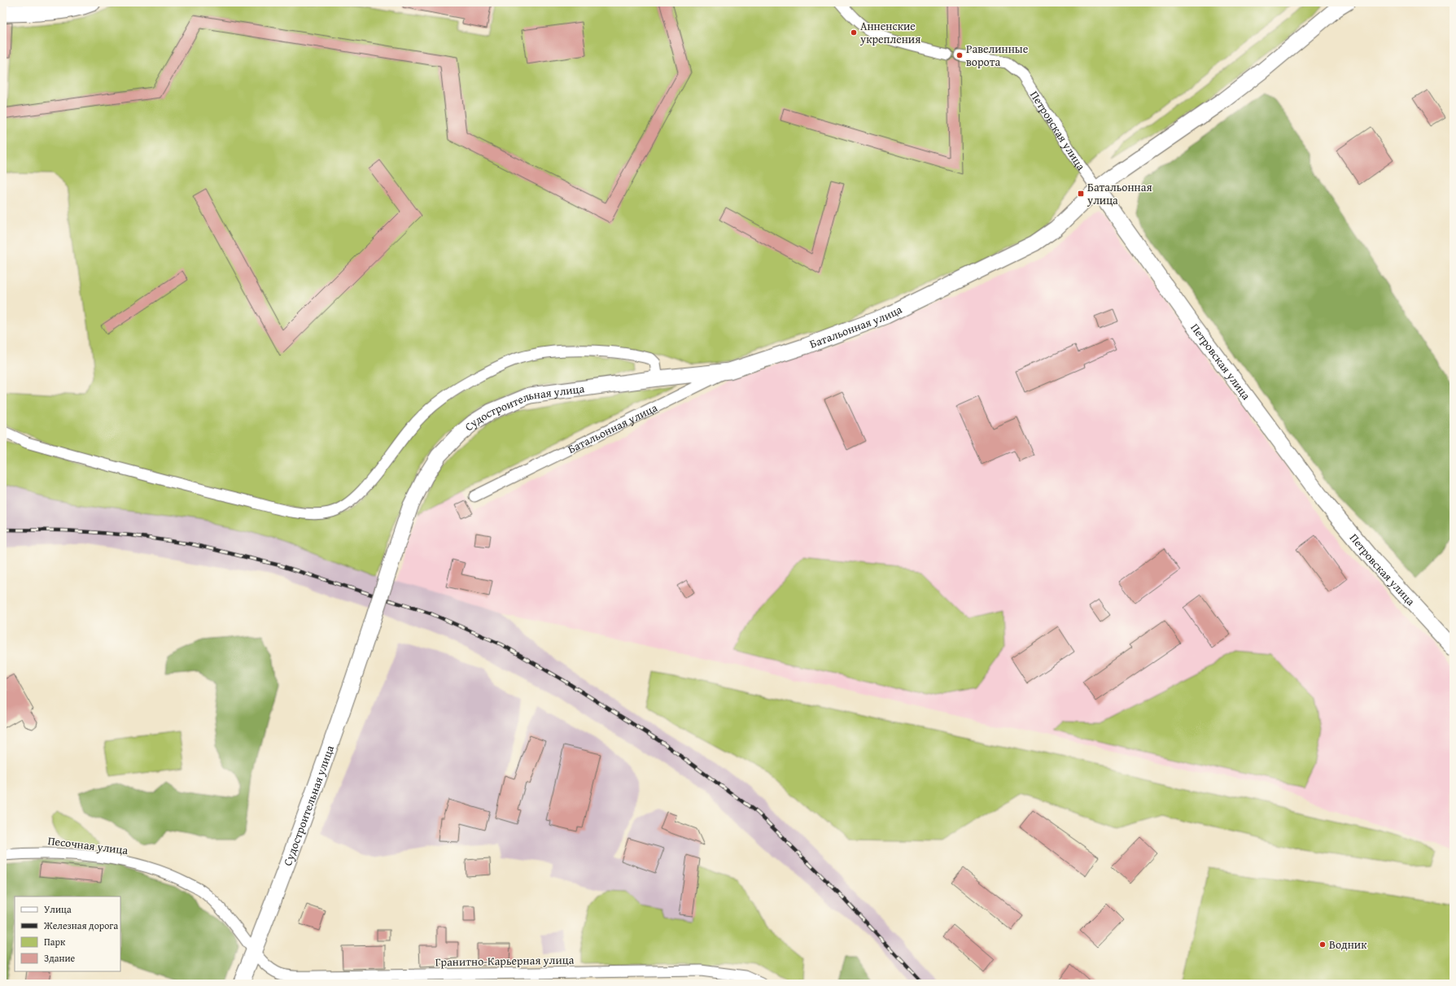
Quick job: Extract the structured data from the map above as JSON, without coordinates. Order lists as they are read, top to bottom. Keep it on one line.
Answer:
{"streets":{"street":["Петровская улица","Батальонная улица","Судостроительная улица","Песочная улица","Гранитно-Карьерная улица"]},"crossings":[["Петровская улица","Батальонная улица"],["Батальонная улица","Судостроительная улица"],["Судостроительная улица","Песочная улица"],["Судостроительная улица","Гранитно-Карьерная улица"],["Песочная улица","Гранитно-Карьерная улица"]],"places":{"other":["Анненские укрепления","Равелинные ворота","Водник"],"transit":["Батальонная улица"]},"legend":["Улица","Железная дорога","Парк","Здание"]}
